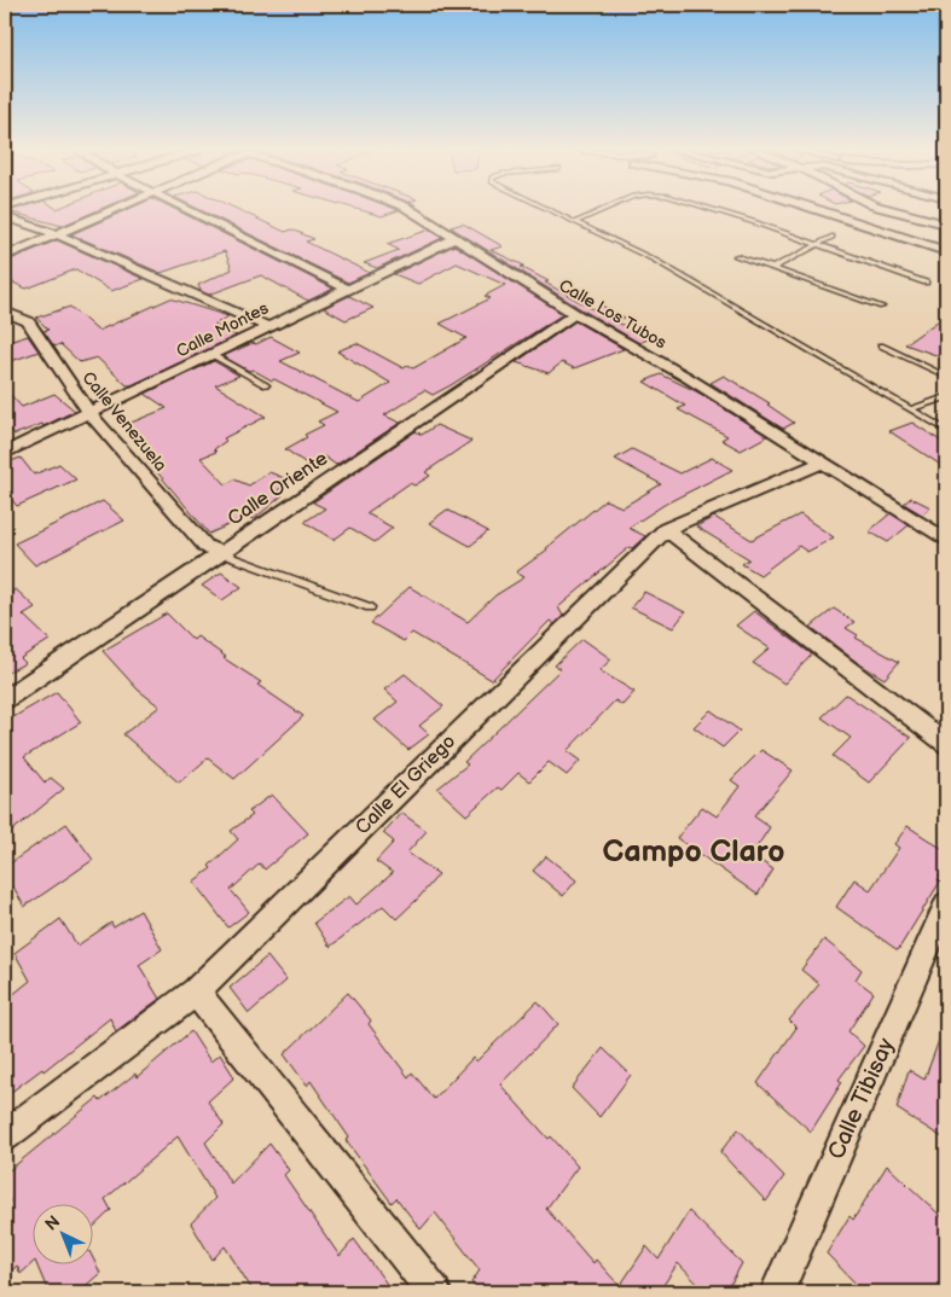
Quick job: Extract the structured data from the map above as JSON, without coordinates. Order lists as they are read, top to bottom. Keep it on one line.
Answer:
{"streets":{"street":["Calle Los Tubos","Calle Montes","Calle Venezuela","Calle Oriente","Calle El Griego","Calle Tibisay"]},"crossings":[["Calle Los Tubos","Calle Montes"],["Calle Los Tubos","Calle Oriente"],["Calle Los Tubos","Calle El Griego"],["Calle Montes","Calle Venezuela"],["Calle Venezuela","Calle Oriente"]],"districts":["Campo Claro"],"north":"top left"}
